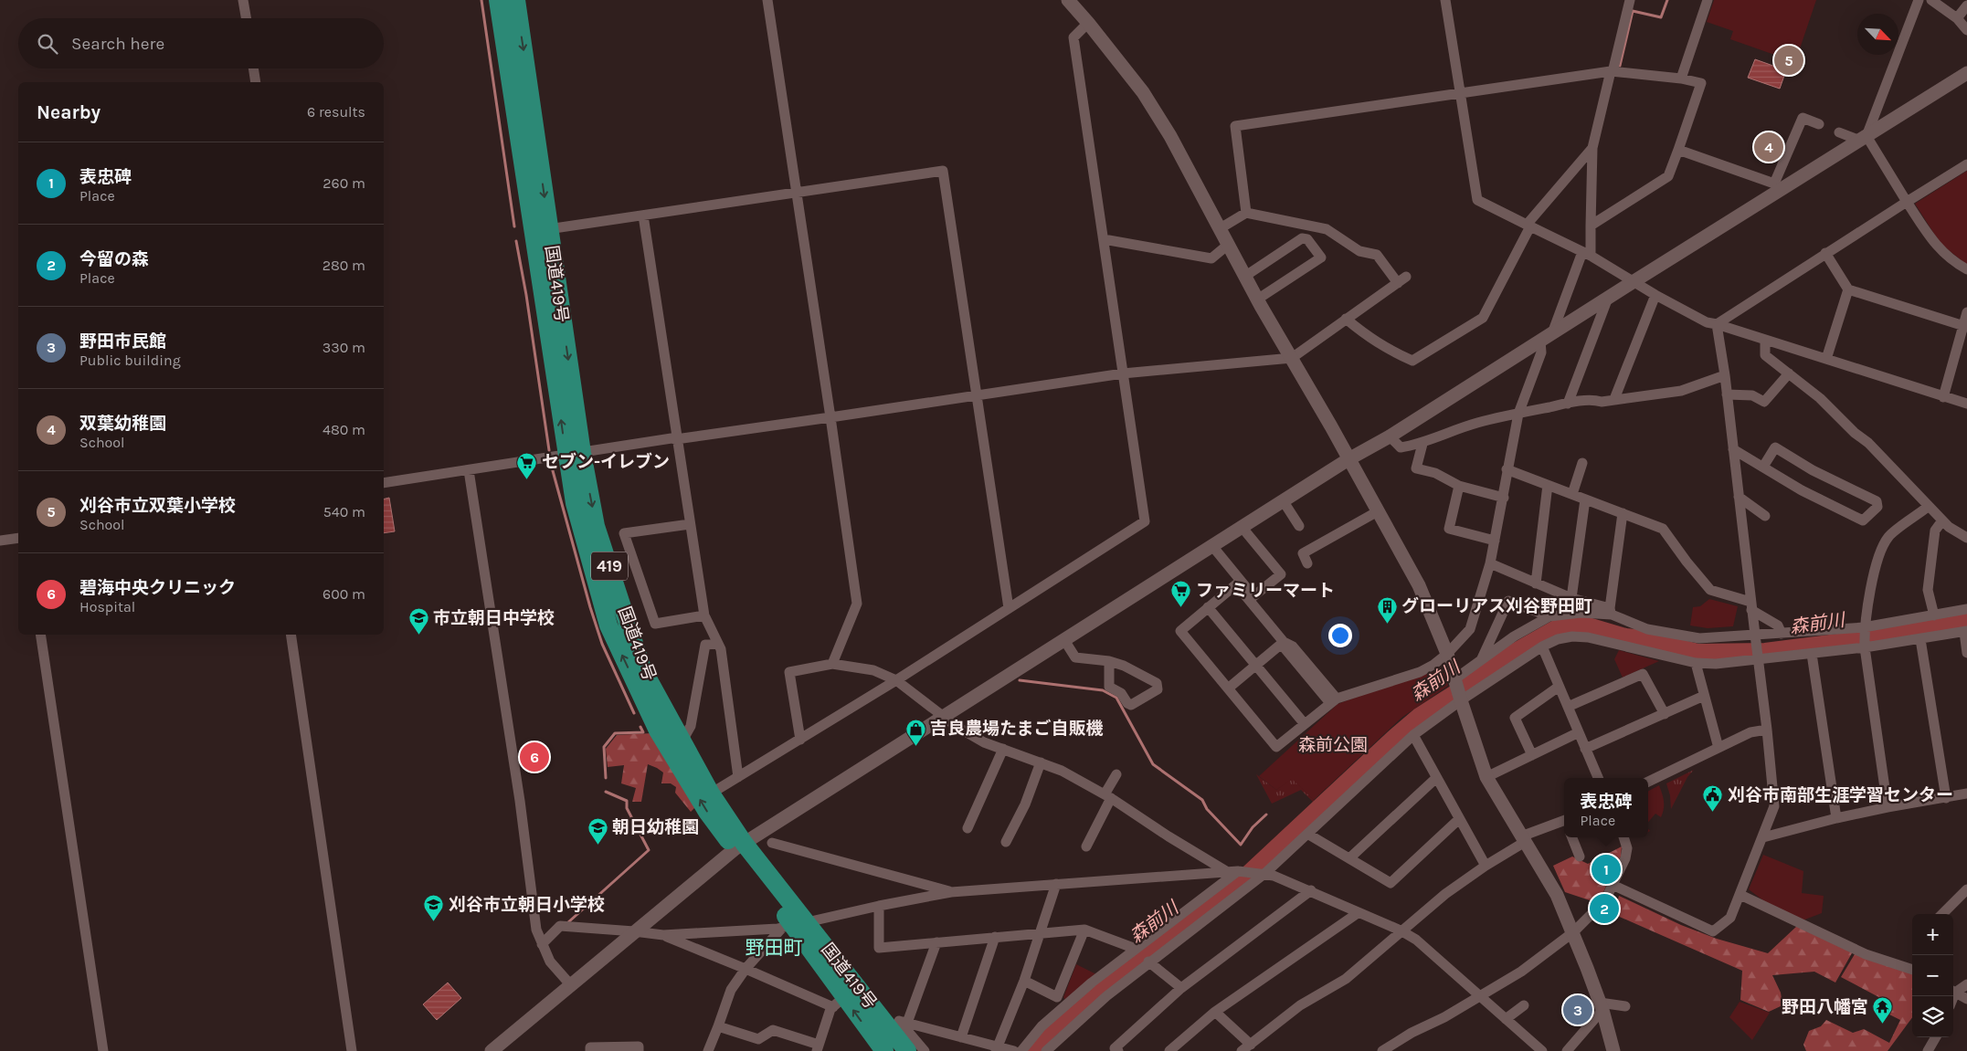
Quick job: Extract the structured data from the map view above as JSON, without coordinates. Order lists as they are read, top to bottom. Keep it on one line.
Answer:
{"streets":{"highway":["国道419号","419"]},"districts":["野田町"],"water":["森前川"],"parks":["森前公園"],"places":{"supermarket":["セブン-イレブン","ファミリーマート"],"building":["グローリアス刈谷野田町"],"school or university":["市立朝日中学校","朝日幼稚園","刈谷市立朝日小学校"],"shop":["吉良農場たまご自販機"],"public building":["刈谷市南部生涯学習センター"],"temple":["野田八幡宮"]},"north":"bottom right","page":{"search":"Search here","pins":["5","4","6","1","2","3"],"heading":["Nearby","6 results"],"list":[{"mark":"1","name":"表忠碑","note":"Place","value":"260 m"},{"mark":"2","name":"今留の森","note":"Place","value":"280 m"},{"mark":"3","name":"野田市民館","note":"Public building","value":"330 m"},{"mark":"4","name":"双葉幼稚園","note":"School","value":"480 m"},{"mark":"5","name":"刈谷市立双葉小学校","note":"School","value":"540 m"},{"mark":"6","name":"碧海中央クリニック","note":"Hospital","value":"600 m"}],"popup":["表忠碑","Place"],"map_buttons":["+","−"]}}
